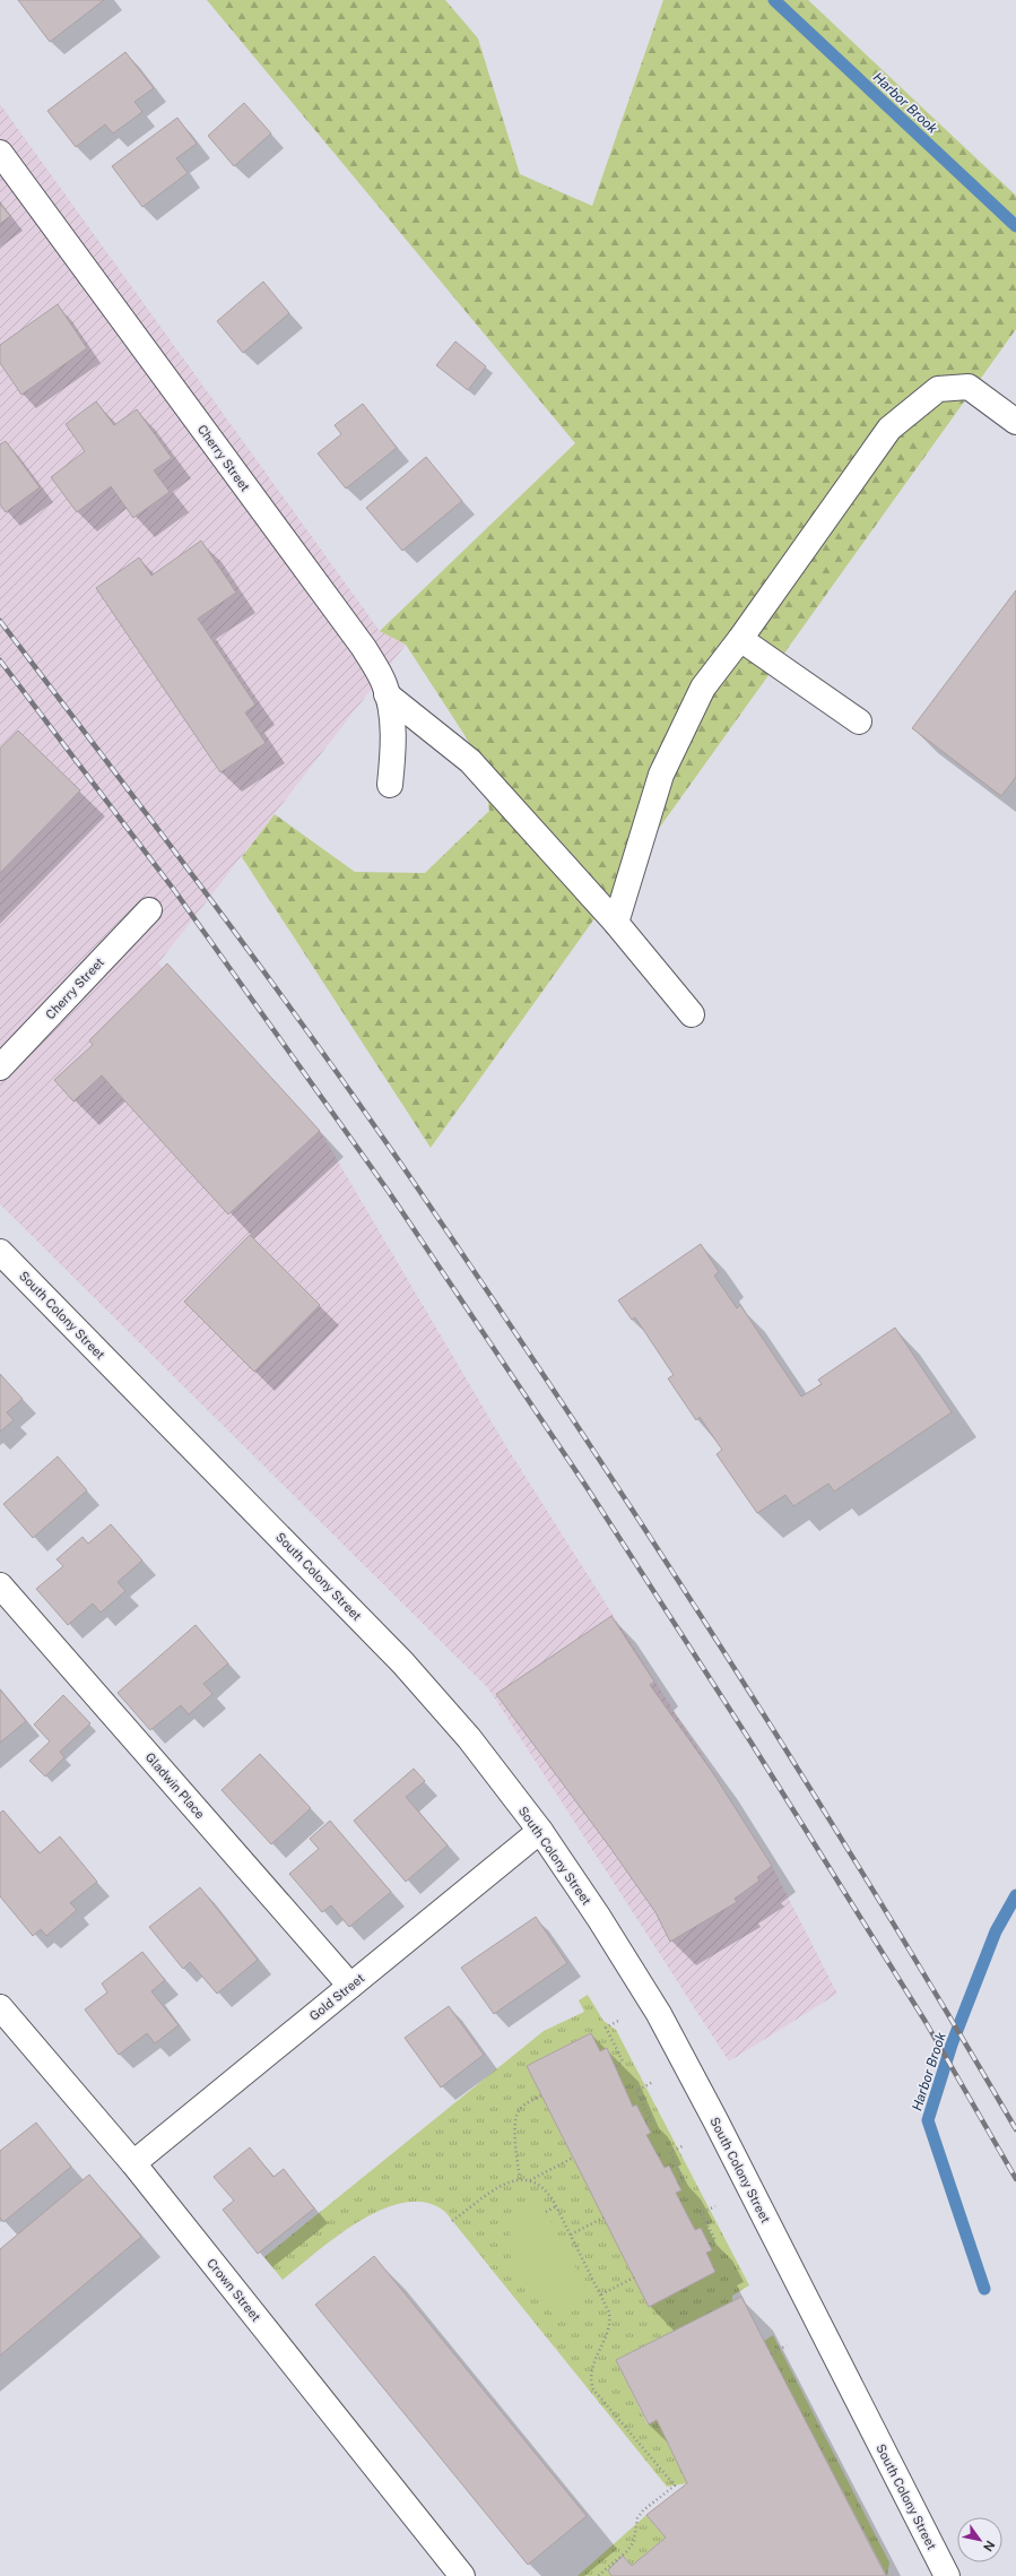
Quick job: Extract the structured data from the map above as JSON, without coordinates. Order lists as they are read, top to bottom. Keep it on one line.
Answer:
{"streets":{"street":["Cherry Street","South Colony Street","Gladwin Place","Gold Street","Crown Street"]},"crossings":[["South Colony Street","Gold Street"],["Gladwin Place","Gold Street"],["Gold Street","Crown Street"]],"water":["Harbor Brook"],"north":"bottom right"}
